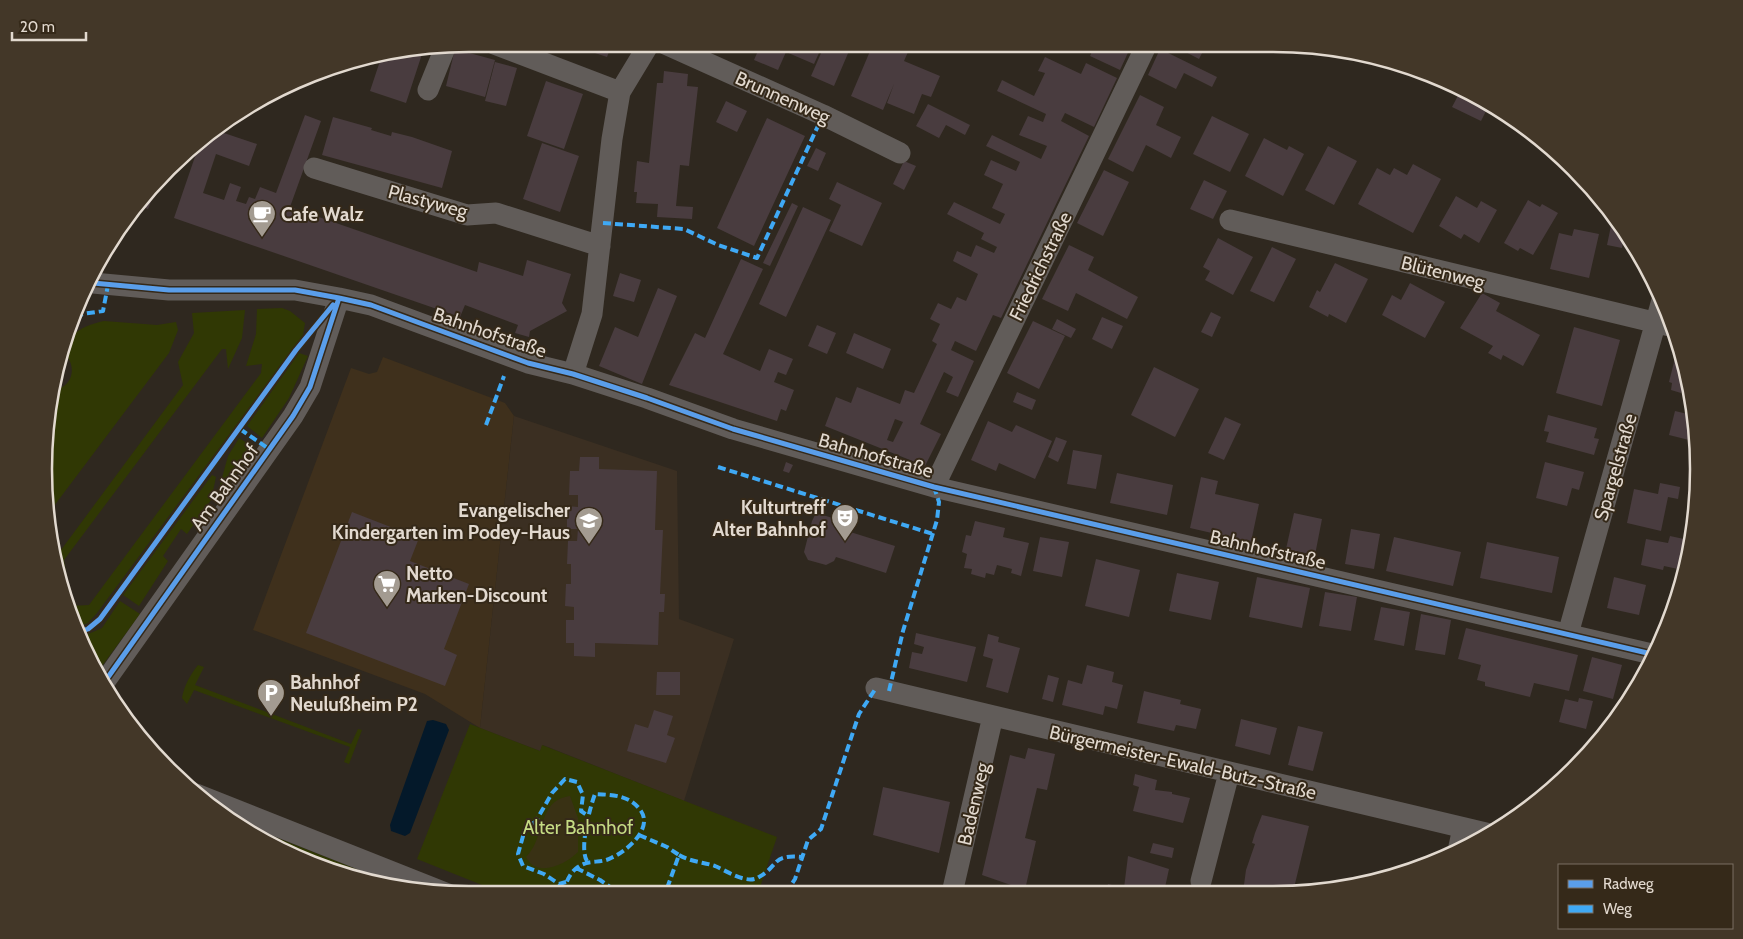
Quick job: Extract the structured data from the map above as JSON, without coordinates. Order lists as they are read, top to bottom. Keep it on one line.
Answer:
{"streets":{"street":["Brunnenweg","Plastyweg","Friedrichstraße","Blütenweg","Bahnhofstraße","Spargelstraße","Am Bahnhof","Bürgermeister-Ewald-Butz-Straße","Badenweg"]},"crossings":[["Friedrichstraße","Bahnhofstraße"],["Blütenweg","Spargelstraße"],["Bahnhofstraße","Spargelstraße"],["Bahnhofstraße","Am Bahnhof"],["Bürgermeister-Ewald-Butz-Straße","Badenweg"]],"parks":["Alter Bahnhof"],"places":{"cafe":["Cafe Walz"],"theatre":["Kulturtreff Alter Bahnhof"],"school or university":["Evangelischer Kindergarten im Podey-Haus"],"supermarket":["Netto Marken-Discount"],"parking":["Bahnhof Neulußheim P2"]},"legend":["Radweg","Weg"],"scale_bar":"20 m"}
